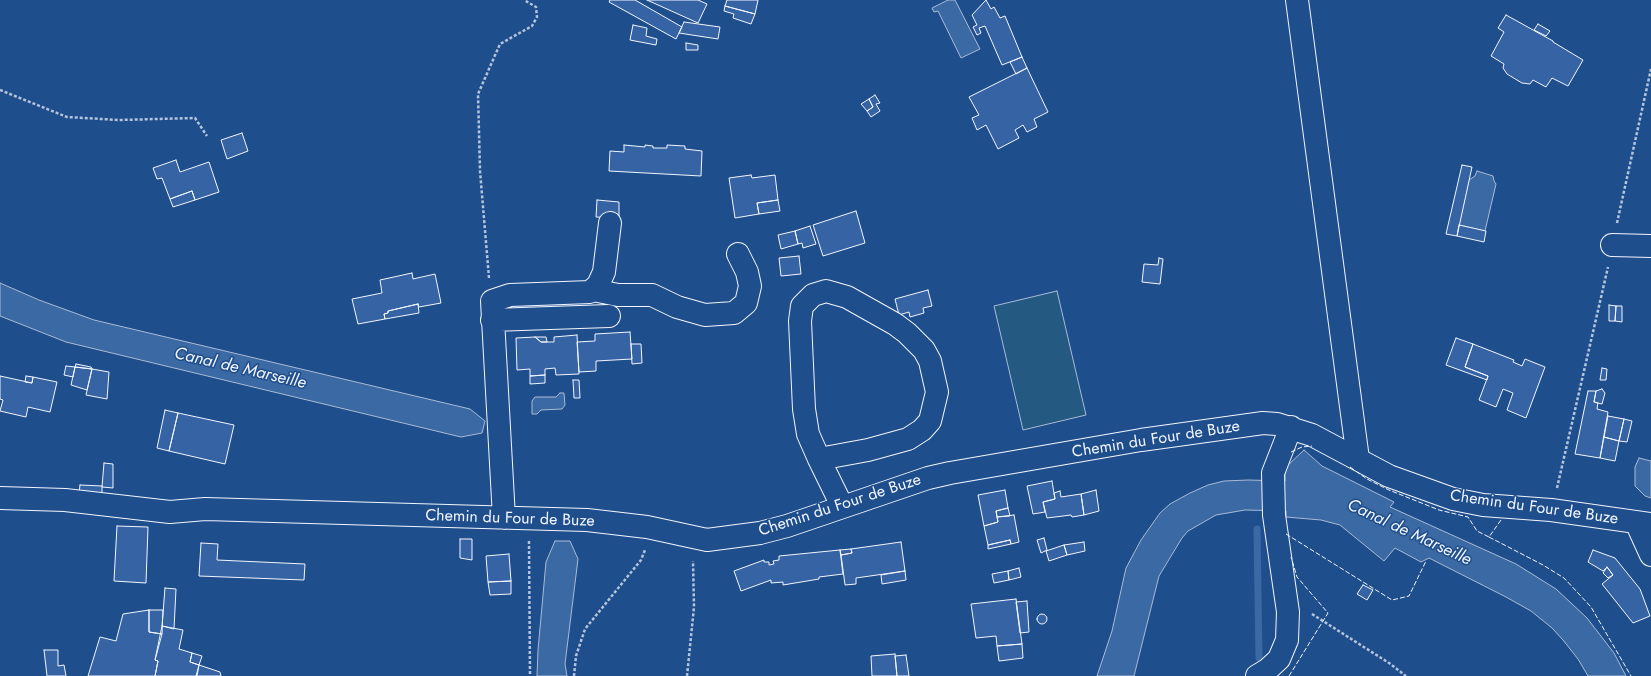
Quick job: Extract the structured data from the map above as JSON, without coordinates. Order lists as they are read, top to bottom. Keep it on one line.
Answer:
{"streets":{"street":["Chemin du Four de Buze"]},"water":["Canal de Marseille"]}
